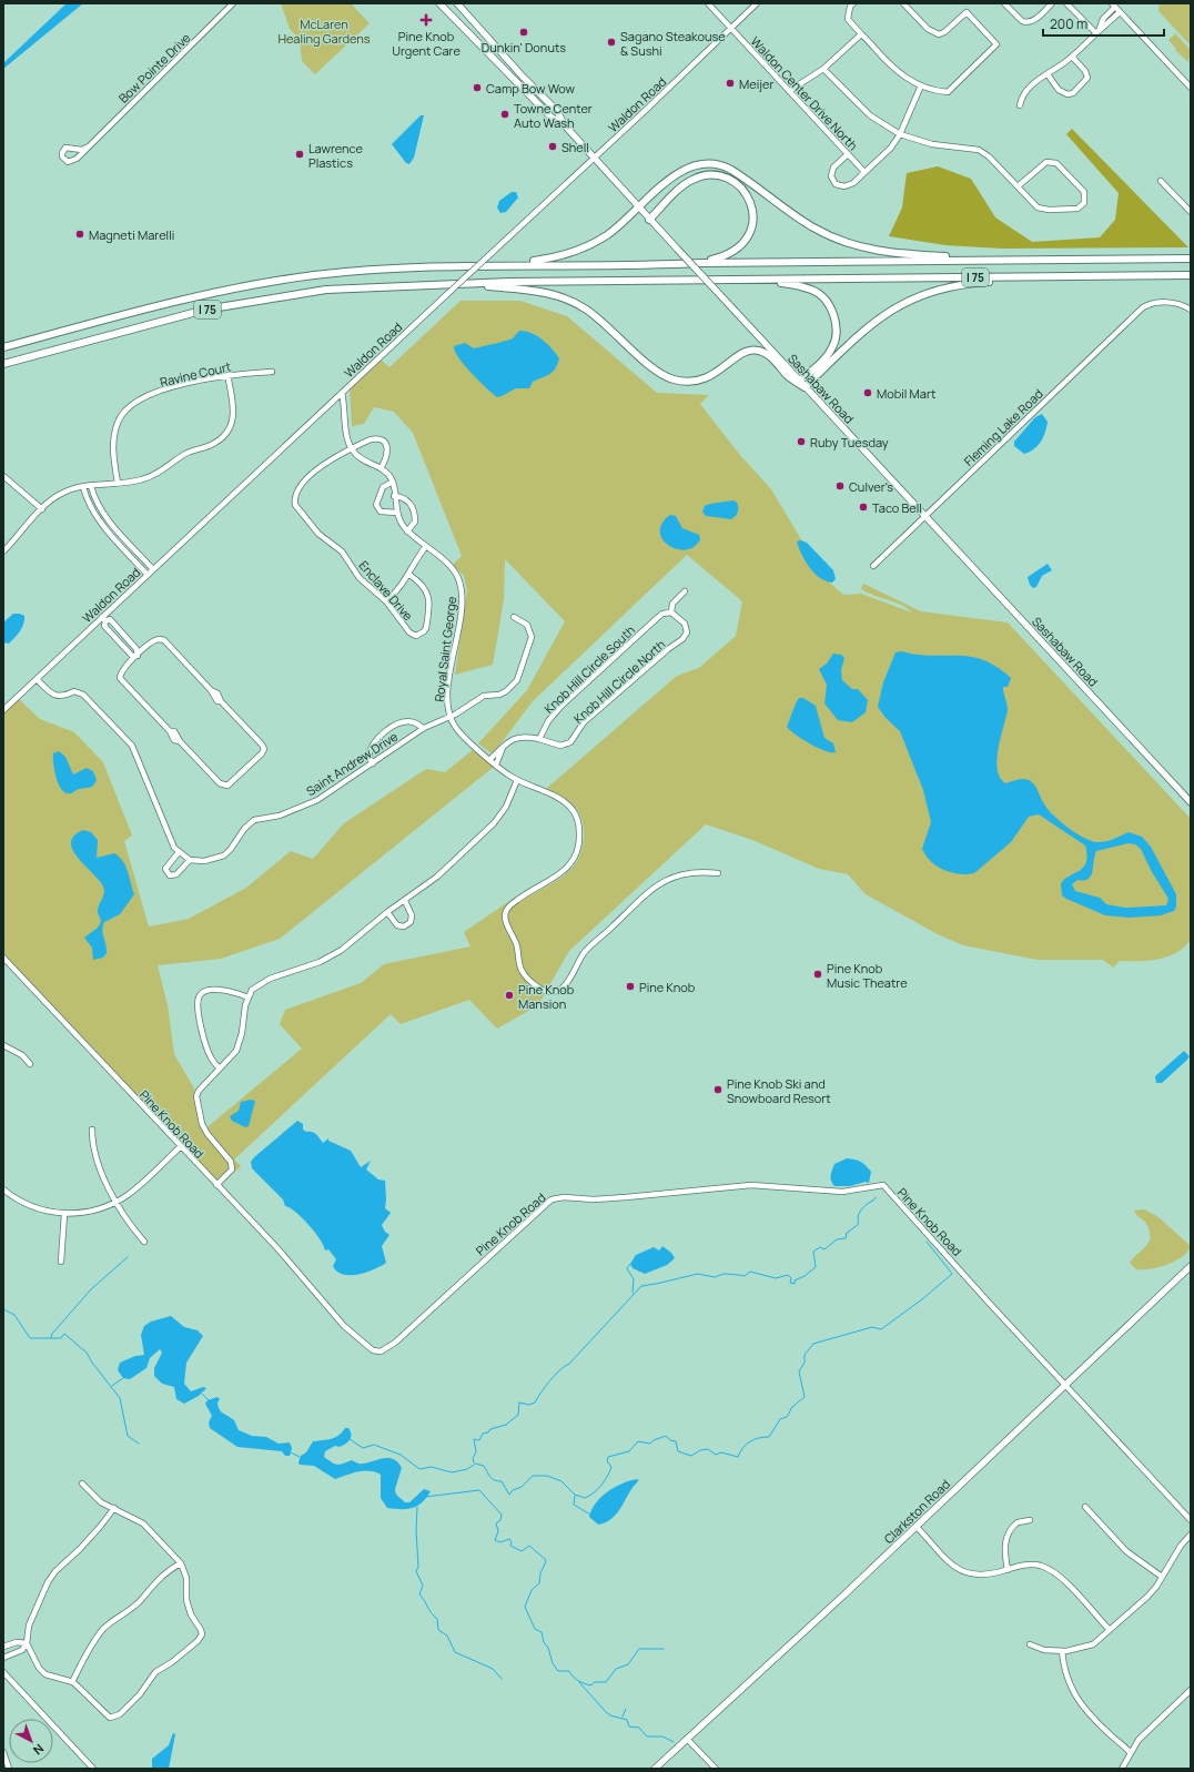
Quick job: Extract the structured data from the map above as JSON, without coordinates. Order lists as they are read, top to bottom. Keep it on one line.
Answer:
{"streets":{"highway":["I 75"],"main road":["Sashabaw Road","Clarkston Road"],"street":["Bow Pointe Drive","Waldon Center Drive North","Waldon Road","Ravine Court","Fleming Lake Road","Enclave Drive","Royal Saint George","Knob Hill Circle South","Knob Hill Circle North","Saint Andrew Drive","Pine Knob Road"]},"crossings":[["Waldon Center Drive North","Waldon Road"],["Waldon Road","Sashabaw Road"],["Sashabaw Road","Fleming Lake Road"],["Royal Saint George","Saint Andrew Drive"],["Knob Hill Circle South","Knob Hill Circle North"],["Pine Knob Road","Clarkston Road"]],"parks":["McLaren Healing Gardens"],"places":{"health":["Pine Knob Urgent Care"],"other":["Dunkin' Donuts","Sagano Steakouse & Sushi","Meijer","Camp Bow Wow","Towne Center Auto Wash","Shell","Lawrence Plastics","Magneti Marelli","Mobil Mart","Ruby Tuesday","Culver's","Taco Bell","Pine Knob Music Theatre","Pine Knob","Pine Knob Mansion","Pine Knob Ski and Snowboard Resort"]},"scale_bar":"200 m","north":"bottom right"}
